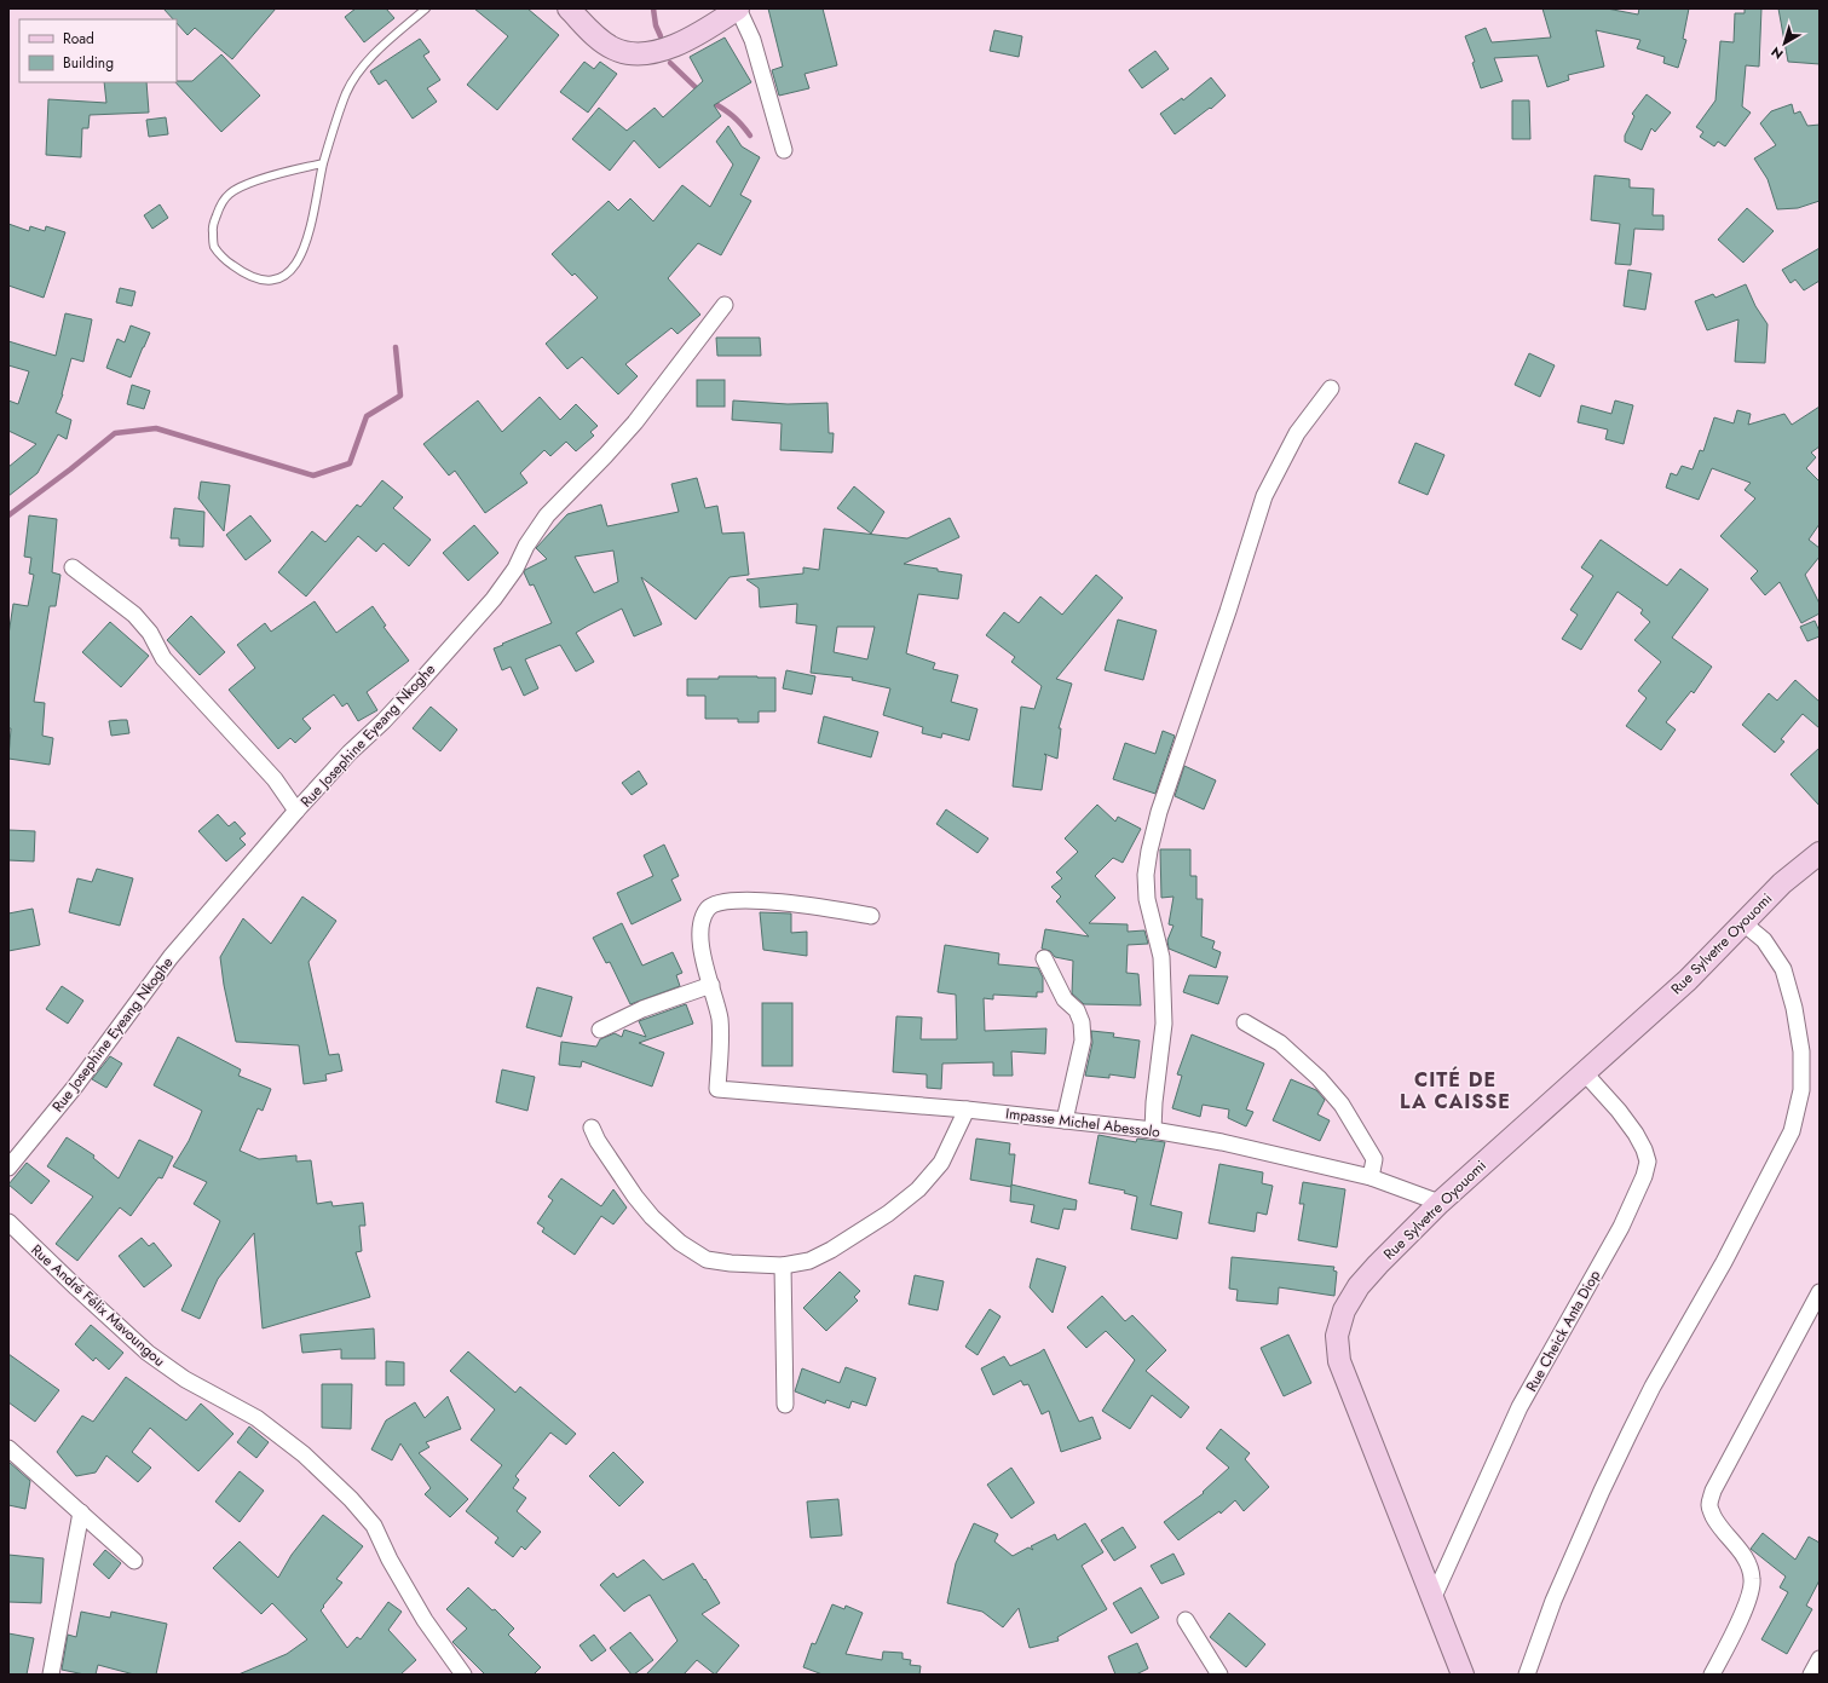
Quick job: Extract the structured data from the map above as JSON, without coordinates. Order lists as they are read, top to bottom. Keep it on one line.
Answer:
{"streets":{"street":["Rue Josephine Eyeang Nkoghe","Rue Sylvetre Oyouomi","Impasse Michel Abessolo","Rue André Félix Mavoungou","Rue Cheick Anta Diop"]},"crossings":[["Rue Sylvetre Oyouomi","Impasse Michel Abessolo"],["Rue Sylvetre Oyouomi","Rue Cheick Anta Diop"]],"districts":["CITÉ DE LA CAISSE"],"legend":["Road","Building"],"north":"bottom left"}
